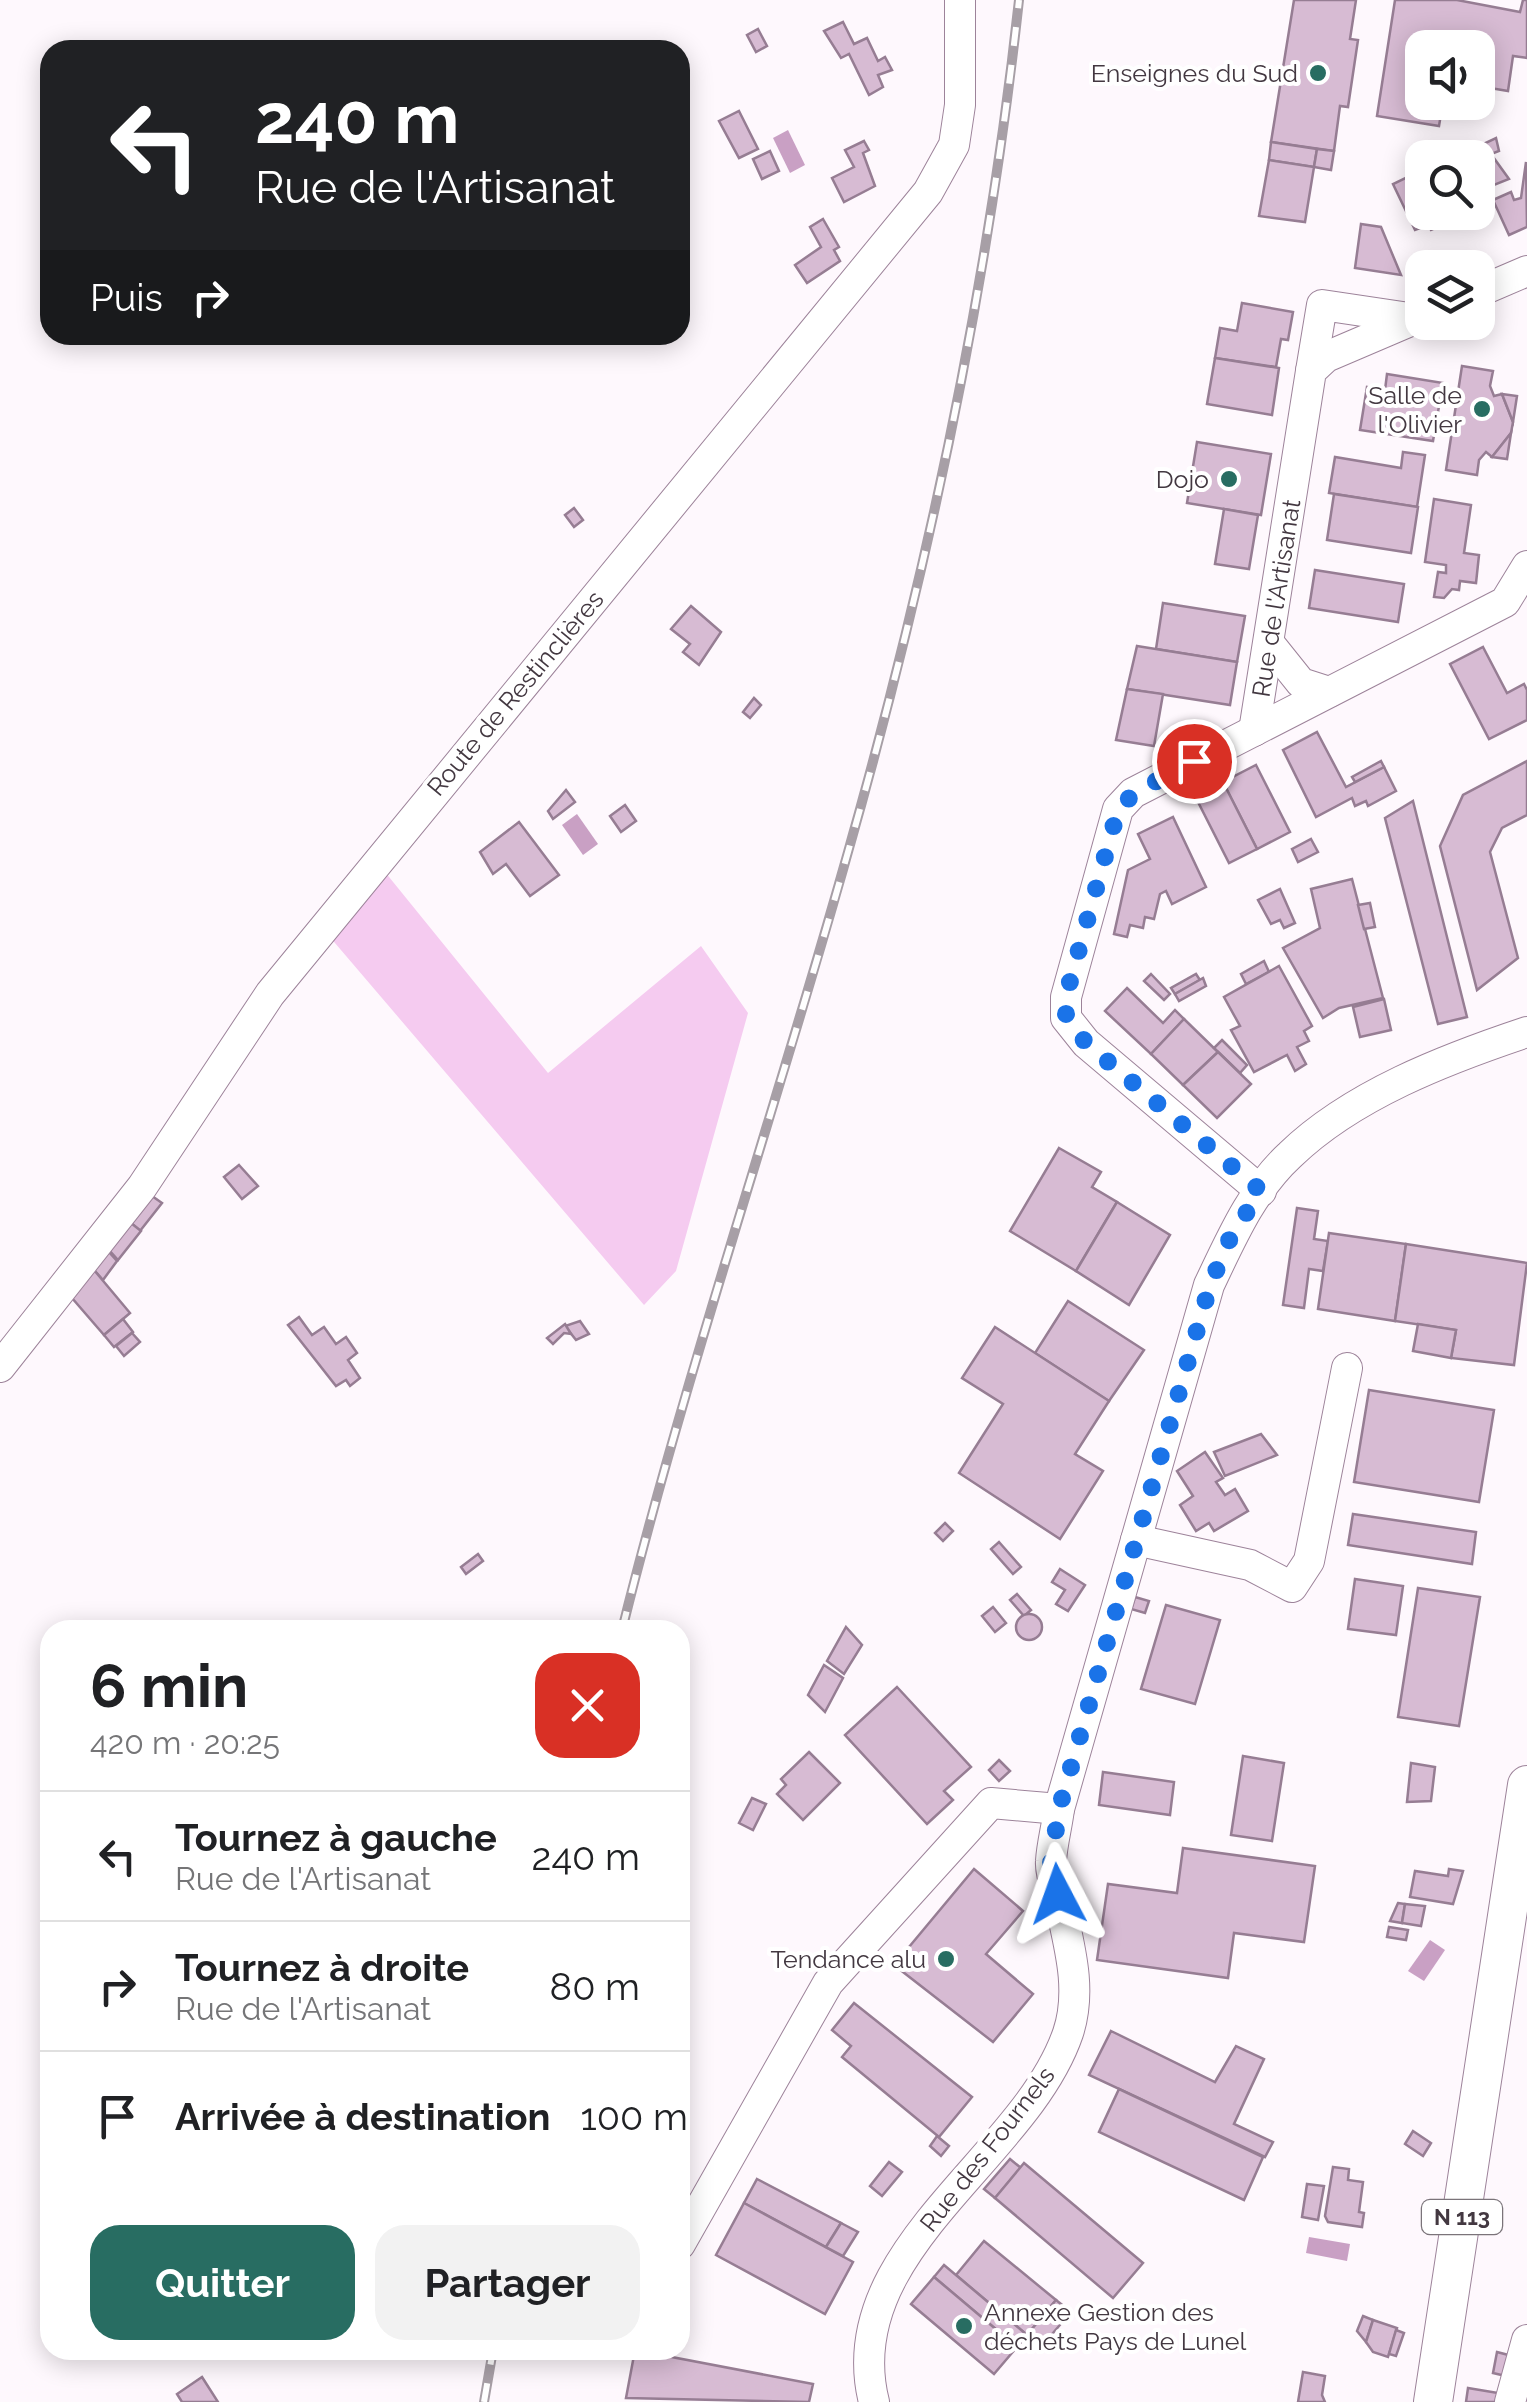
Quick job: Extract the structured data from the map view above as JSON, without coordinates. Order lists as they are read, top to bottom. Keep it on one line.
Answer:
{"streets":{"main road":["N 113"],"street":["Rue de l'Artisanat","Route de Restinclières","Rue des Fournels"]},"crossings":[["Rue de l'Artisanat","Rue des Fournels"]],"places":["Enseignes du Sud","Salle de l'Olivier","Dojo","Tendance alu","Annexe Gestion des déchets Pays de Lunel"],"page":{"turn":["240 m","Rue de l'Artisanat"],"then":"Puis","heading":["6 min","420 m · 20:25"],"list":[{"name":"Tournez à gauche","note":"Rue de l'Artisanat","value":"240 m"},{"name":"Tournez à droite","note":"Rue de l'Artisanat","value":"80 m"},{"name":"Arrivée à destination","value":"100 m"}],"buttons":["Quitter","Partager"]}}
